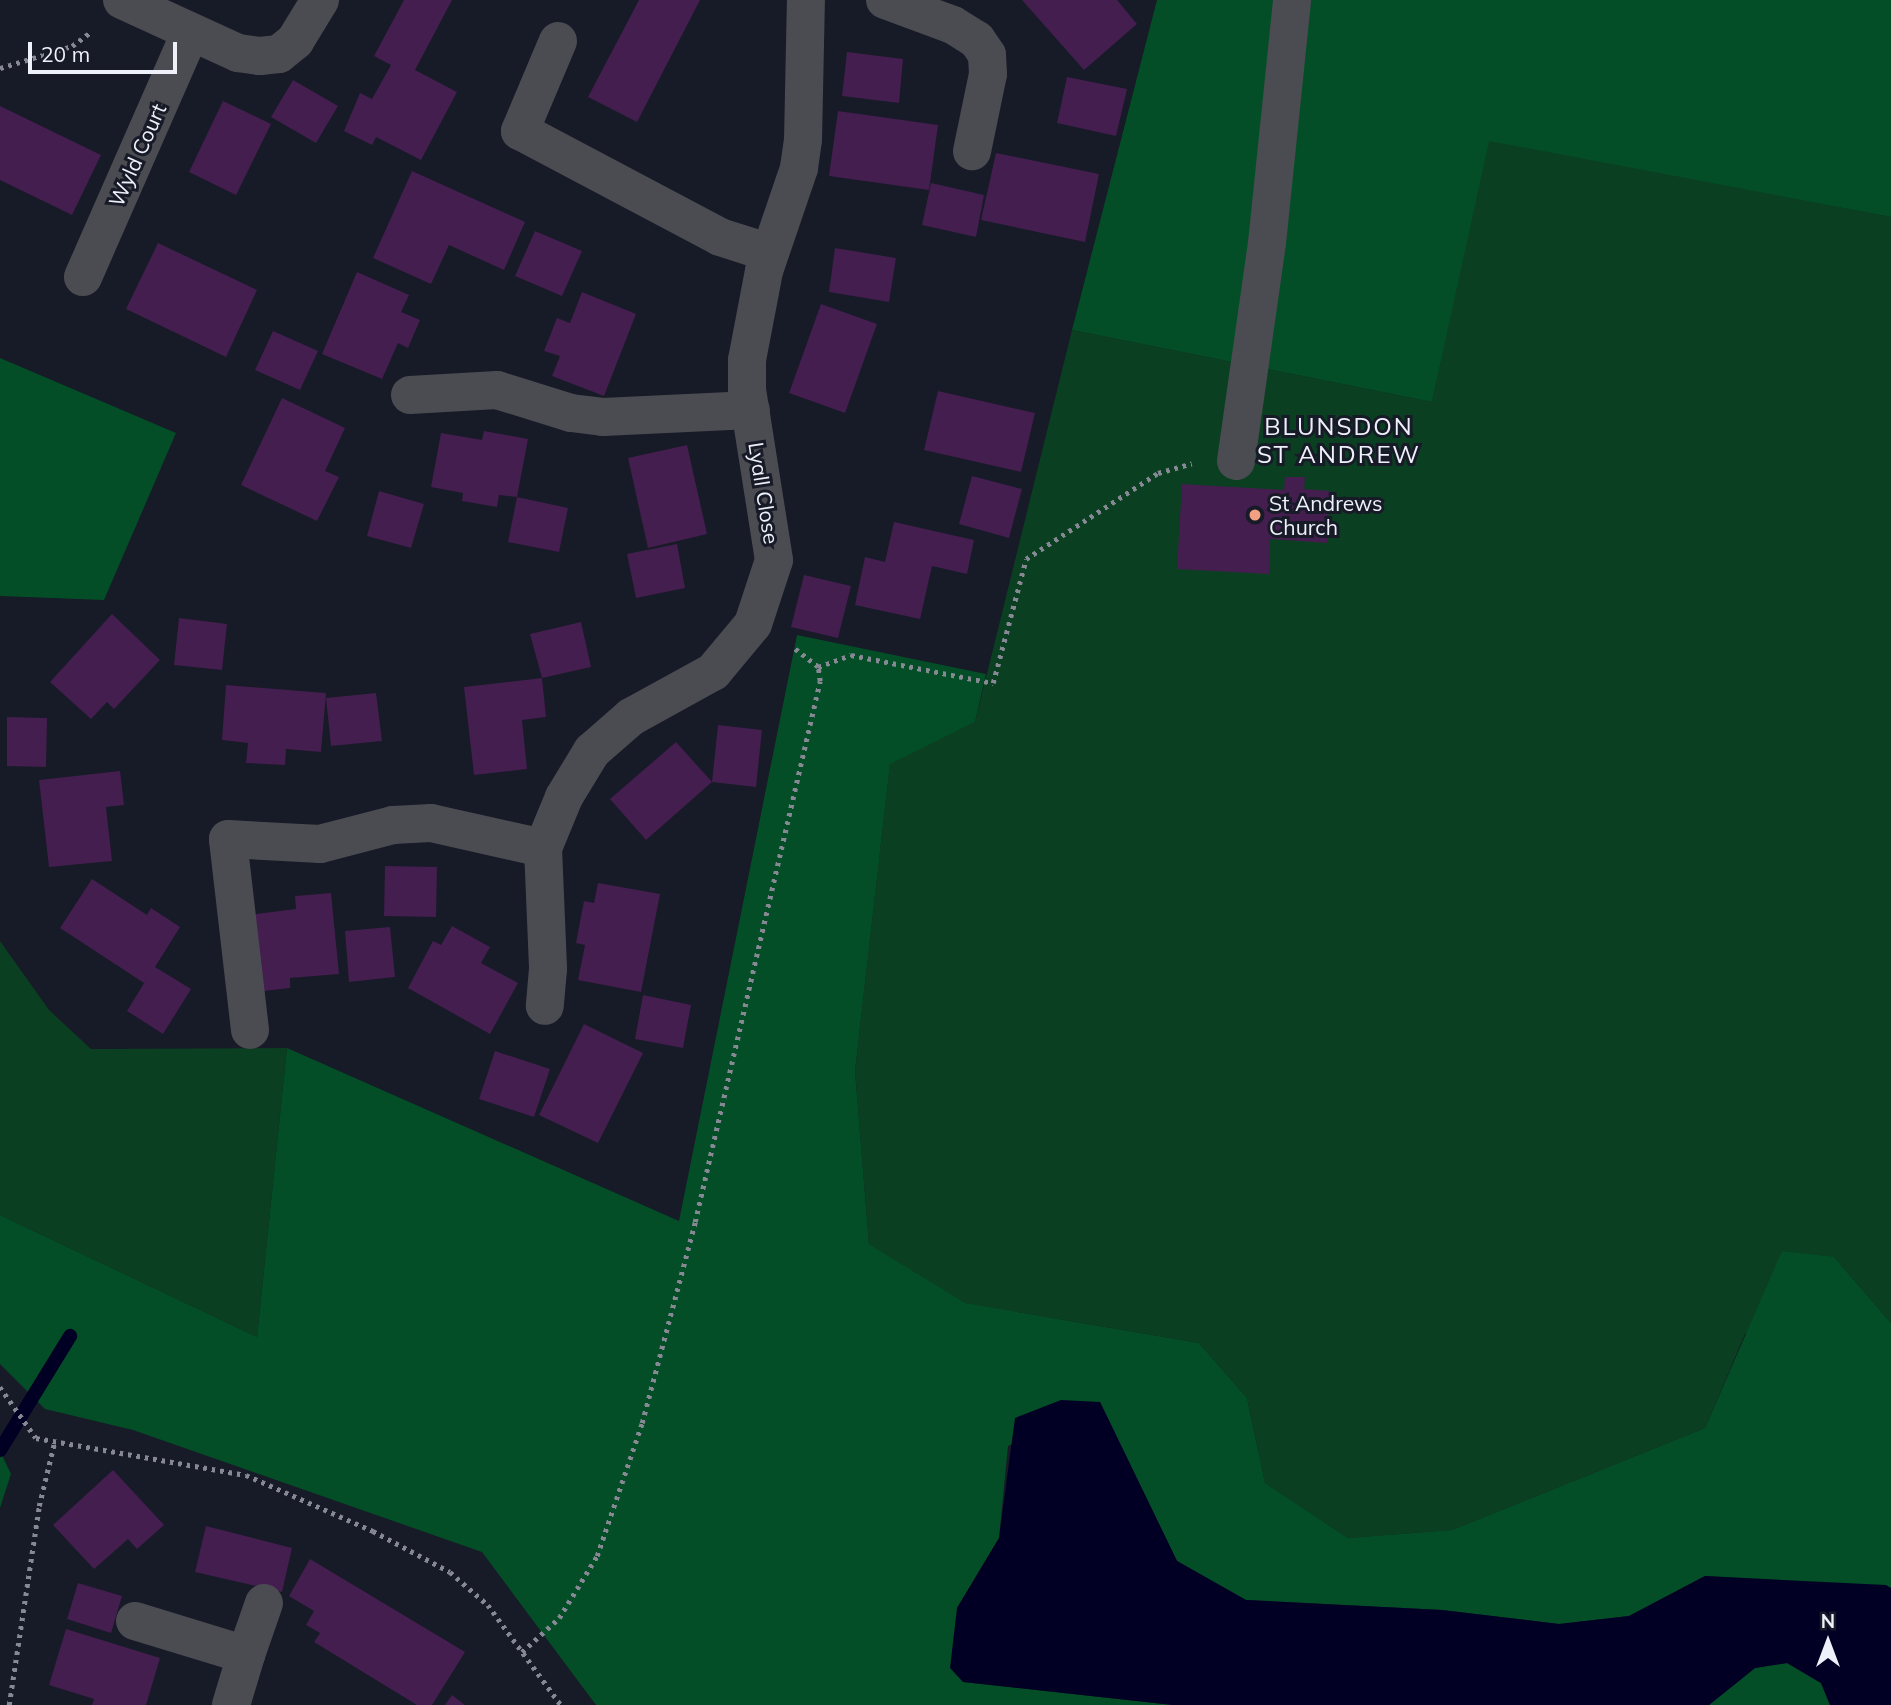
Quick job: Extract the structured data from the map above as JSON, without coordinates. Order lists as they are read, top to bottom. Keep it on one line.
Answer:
{"streets":{"street":["Wyld Court","Lyall Close"]},"districts":["BLUNSDON ST ANDREW"],"places":["St Andrews Church"],"scale_bar":"20 m","north":"top"}
